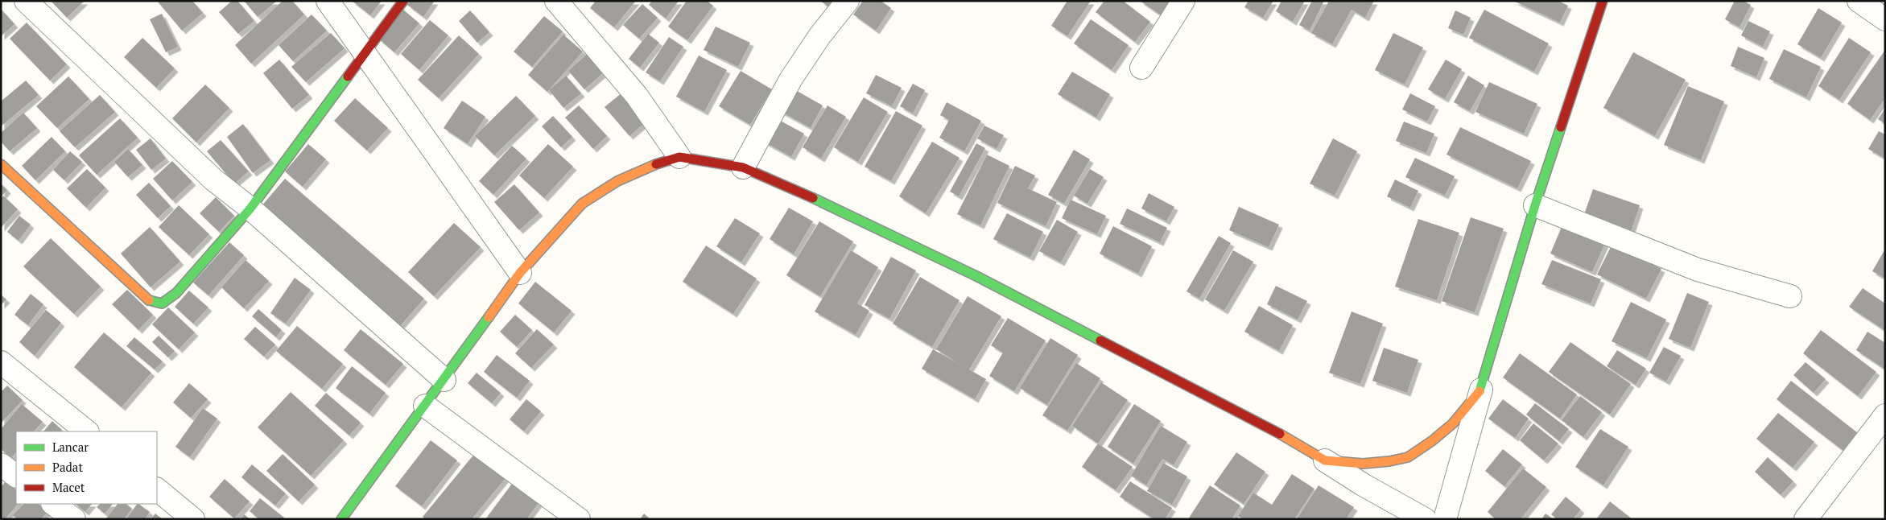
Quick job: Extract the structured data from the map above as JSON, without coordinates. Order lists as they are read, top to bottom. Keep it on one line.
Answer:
{"legend":["Lancar","Padat","Macet"]}
